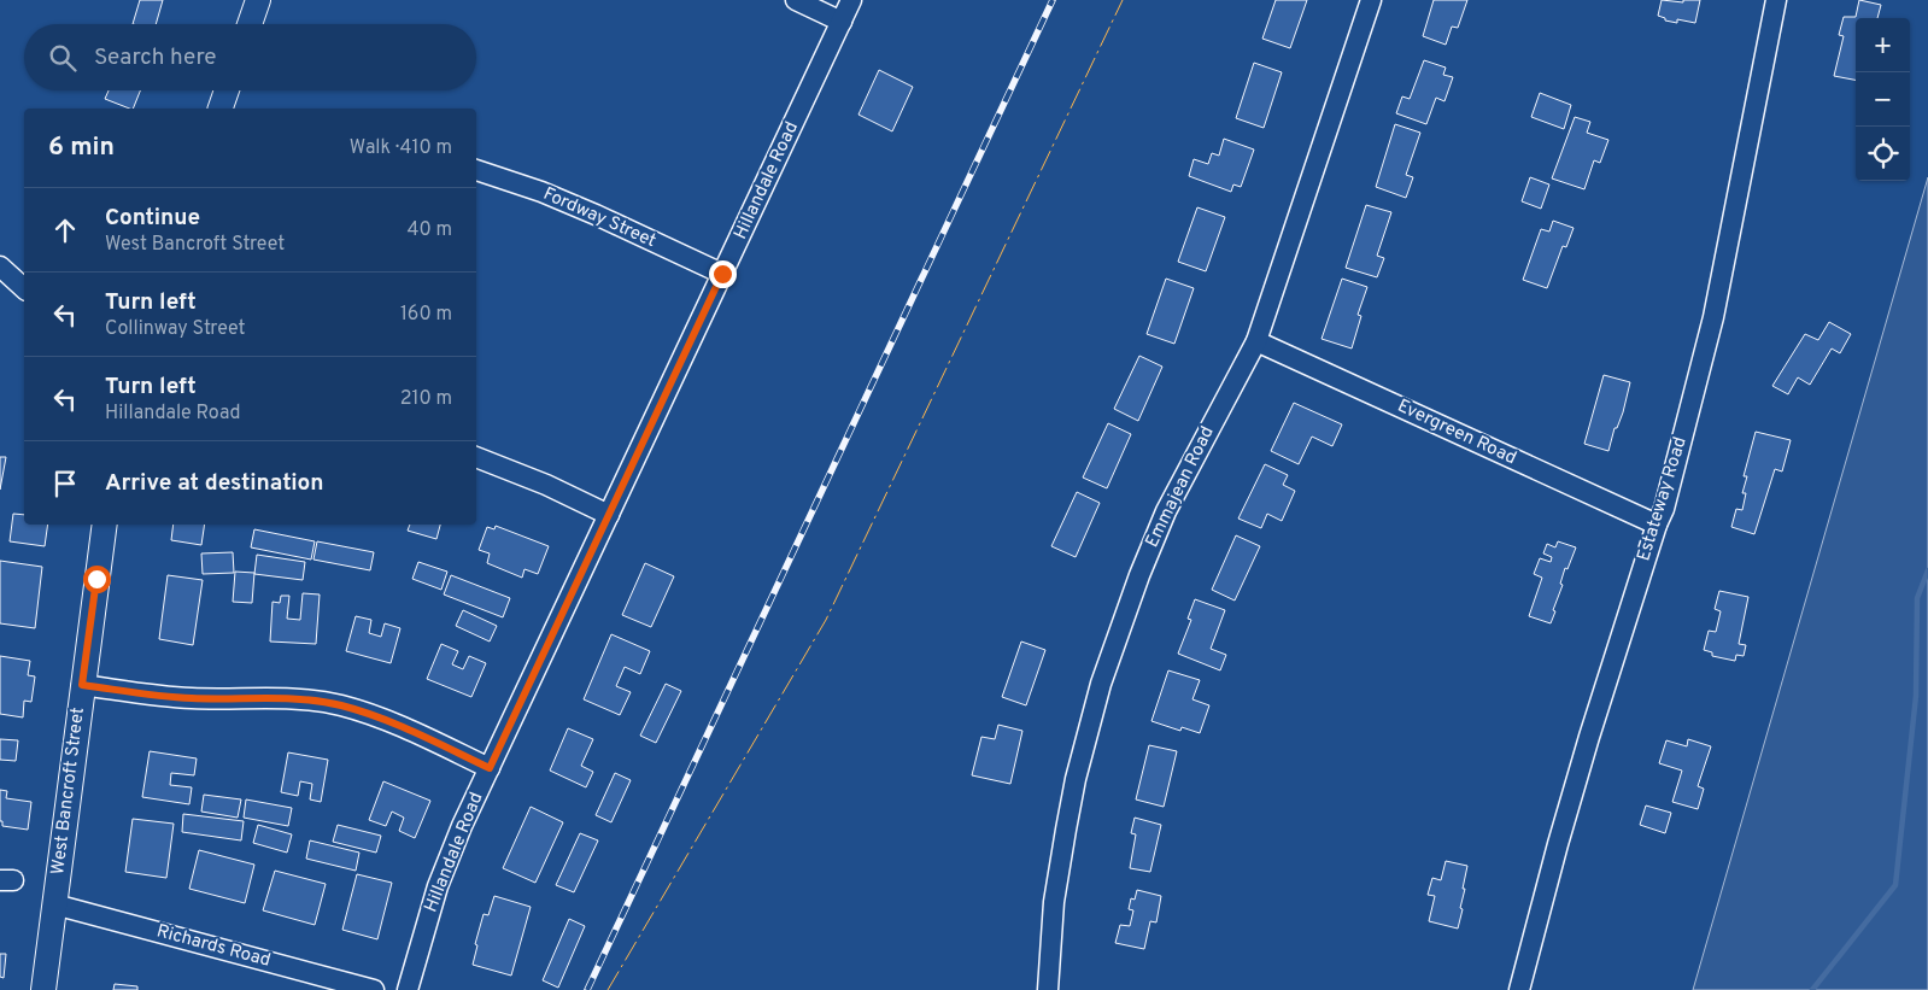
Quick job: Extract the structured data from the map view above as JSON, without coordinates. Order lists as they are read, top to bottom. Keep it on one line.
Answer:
{"streets":{"main road":["West Bancroft Street"],"street":["Hillandale Road","Fordway Street","Evergreen Road","Emmajean Road","Estateway Road","Richards Road"]},"crossings":[["Hillandale Road","Fordway Street"],["Evergreen Road","Emmajean Road"],["Evergreen Road","Estateway Road"],["West Bancroft Street","Richards Road"]],"page":{"map_buttons":["+","−"],"search":"Search here","heading":["6 min","Walk · 410 m"],"list":[["Continue","West Bancroft Street","40 m"],["Turn left","Collinway Street","160 m"],["Turn left","Hillandale Road","210 m"],"Arrive at destination"]}}
